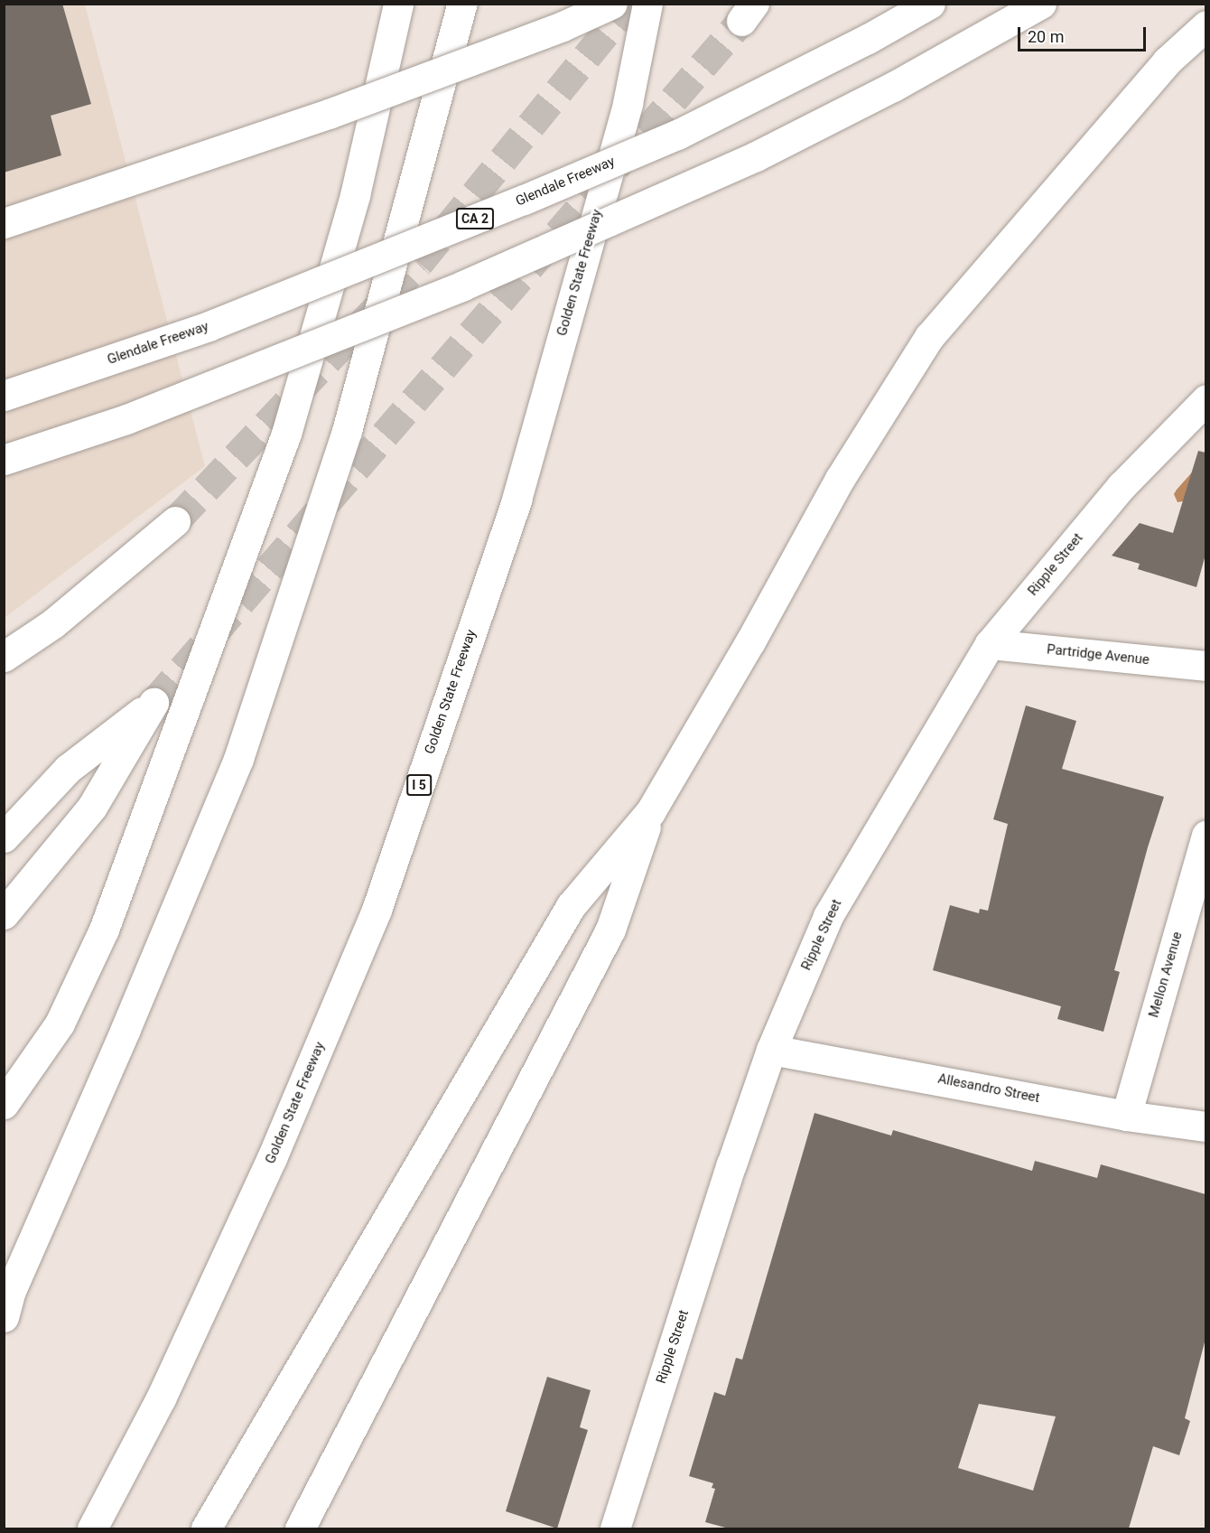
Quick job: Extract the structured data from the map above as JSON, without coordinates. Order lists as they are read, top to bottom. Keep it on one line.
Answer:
{"streets":{"main road":["Glendale Freeway","CA 2","Golden State Freeway","Ripple Street","Partridge Avenue","I 5","Mellon Avenue","Allesandro Street"]},"crossings":[["Ripple Street","Partridge Avenue"],["Ripple Street","Allesandro Street"],["Mellon Avenue","Allesandro Street"]],"scale_bar":"20 m"}
